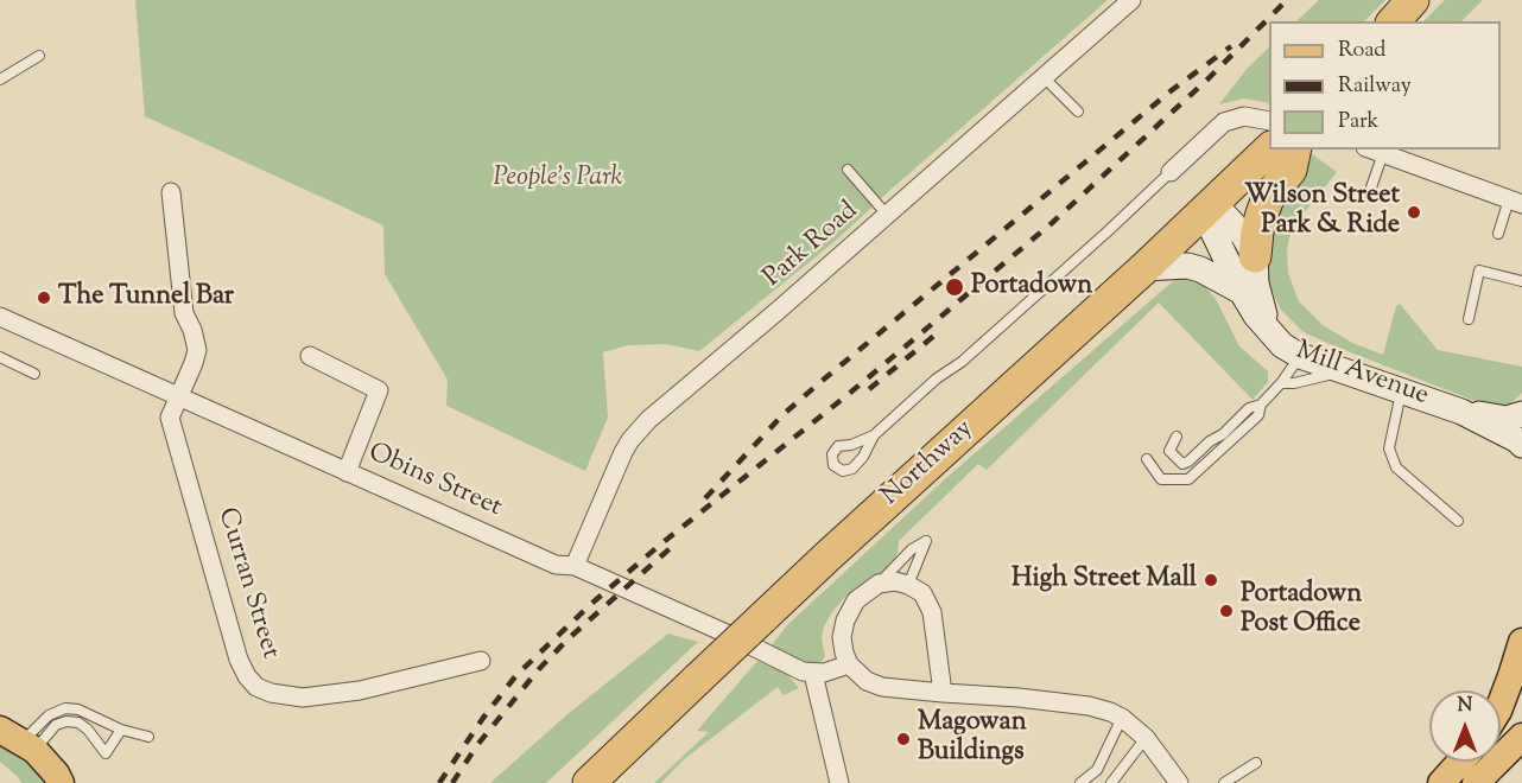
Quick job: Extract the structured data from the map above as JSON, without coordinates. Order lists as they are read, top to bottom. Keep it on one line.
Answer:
{"streets":{"highway":["Northway"],"street":["Park Road","Mill Avenue","Obins Street","Curran Street"]},"crossings":[["Park Road","Obins Street"],["Mill Avenue","Northway"],["Obins Street","Curran Street"]],"parks":["People's Park"],"places":["Wilson Street Park & Ride","Portadown","The Tunnel Bar","High Street Mall","Portadown Post Office","Magowan Buildings"],"legend":["Road","Railway","Park"],"north":"top"}
